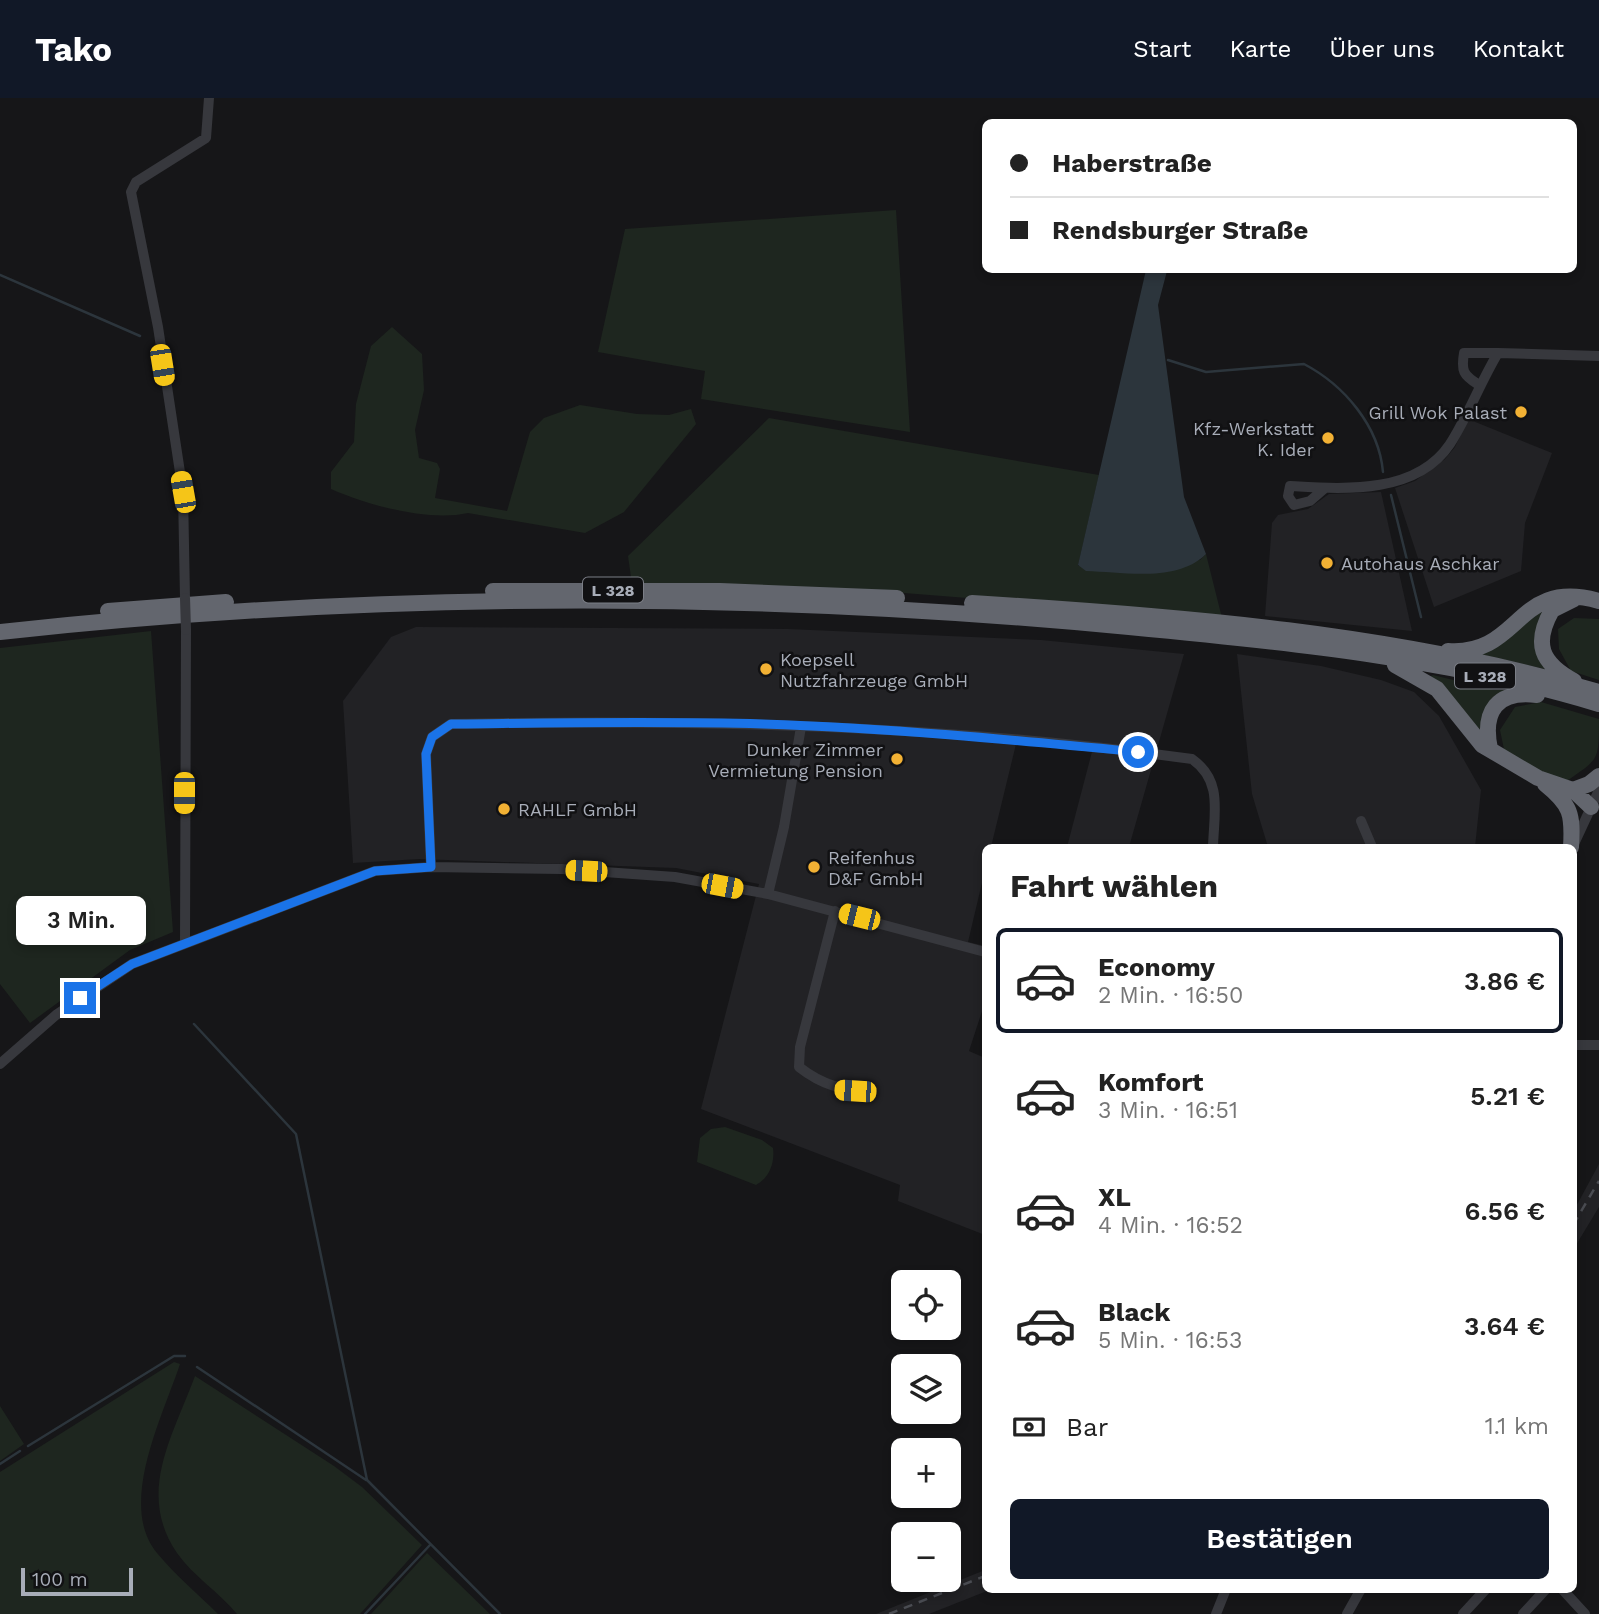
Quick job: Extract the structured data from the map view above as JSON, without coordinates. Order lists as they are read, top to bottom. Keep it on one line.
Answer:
{"streets":{"highway":["L 328"]},"places":["Grill Wok Palast","Kfz-Werkstatt K. Ider","Autohaus Aschkar","Koepsell Nutzfahrzeuge GmbH","Dunker Zimmer Vermietung Pension","RAHLF GmbH","Reifenhus D&F GmbH"],"scale_bar":"100 m","page":{"header":"Tako","nav":["Start","Karte","Über uns","Kontakt"],"banner":["Haberstraße","Rendsburger Straße"],"heading":"Fahrt wählen","bubble":"3 Min.","list":[{"name":"Economy","note":"2 Min. · 16:50","value":"3.86 €"},{"name":"Komfort","note":"3 Min. · 16:51","value":"5.21 €"},{"name":"XL","note":"4 Min. · 16:52","value":"6.56 €"},{"name":"Black","note":"5 Min. · 16:53","value":"3.64 €"}],"map_buttons":["+","−"],"pay":["Bar","1.1 km"],"buttons":"Bestätigen","scale":"100 m"}}
